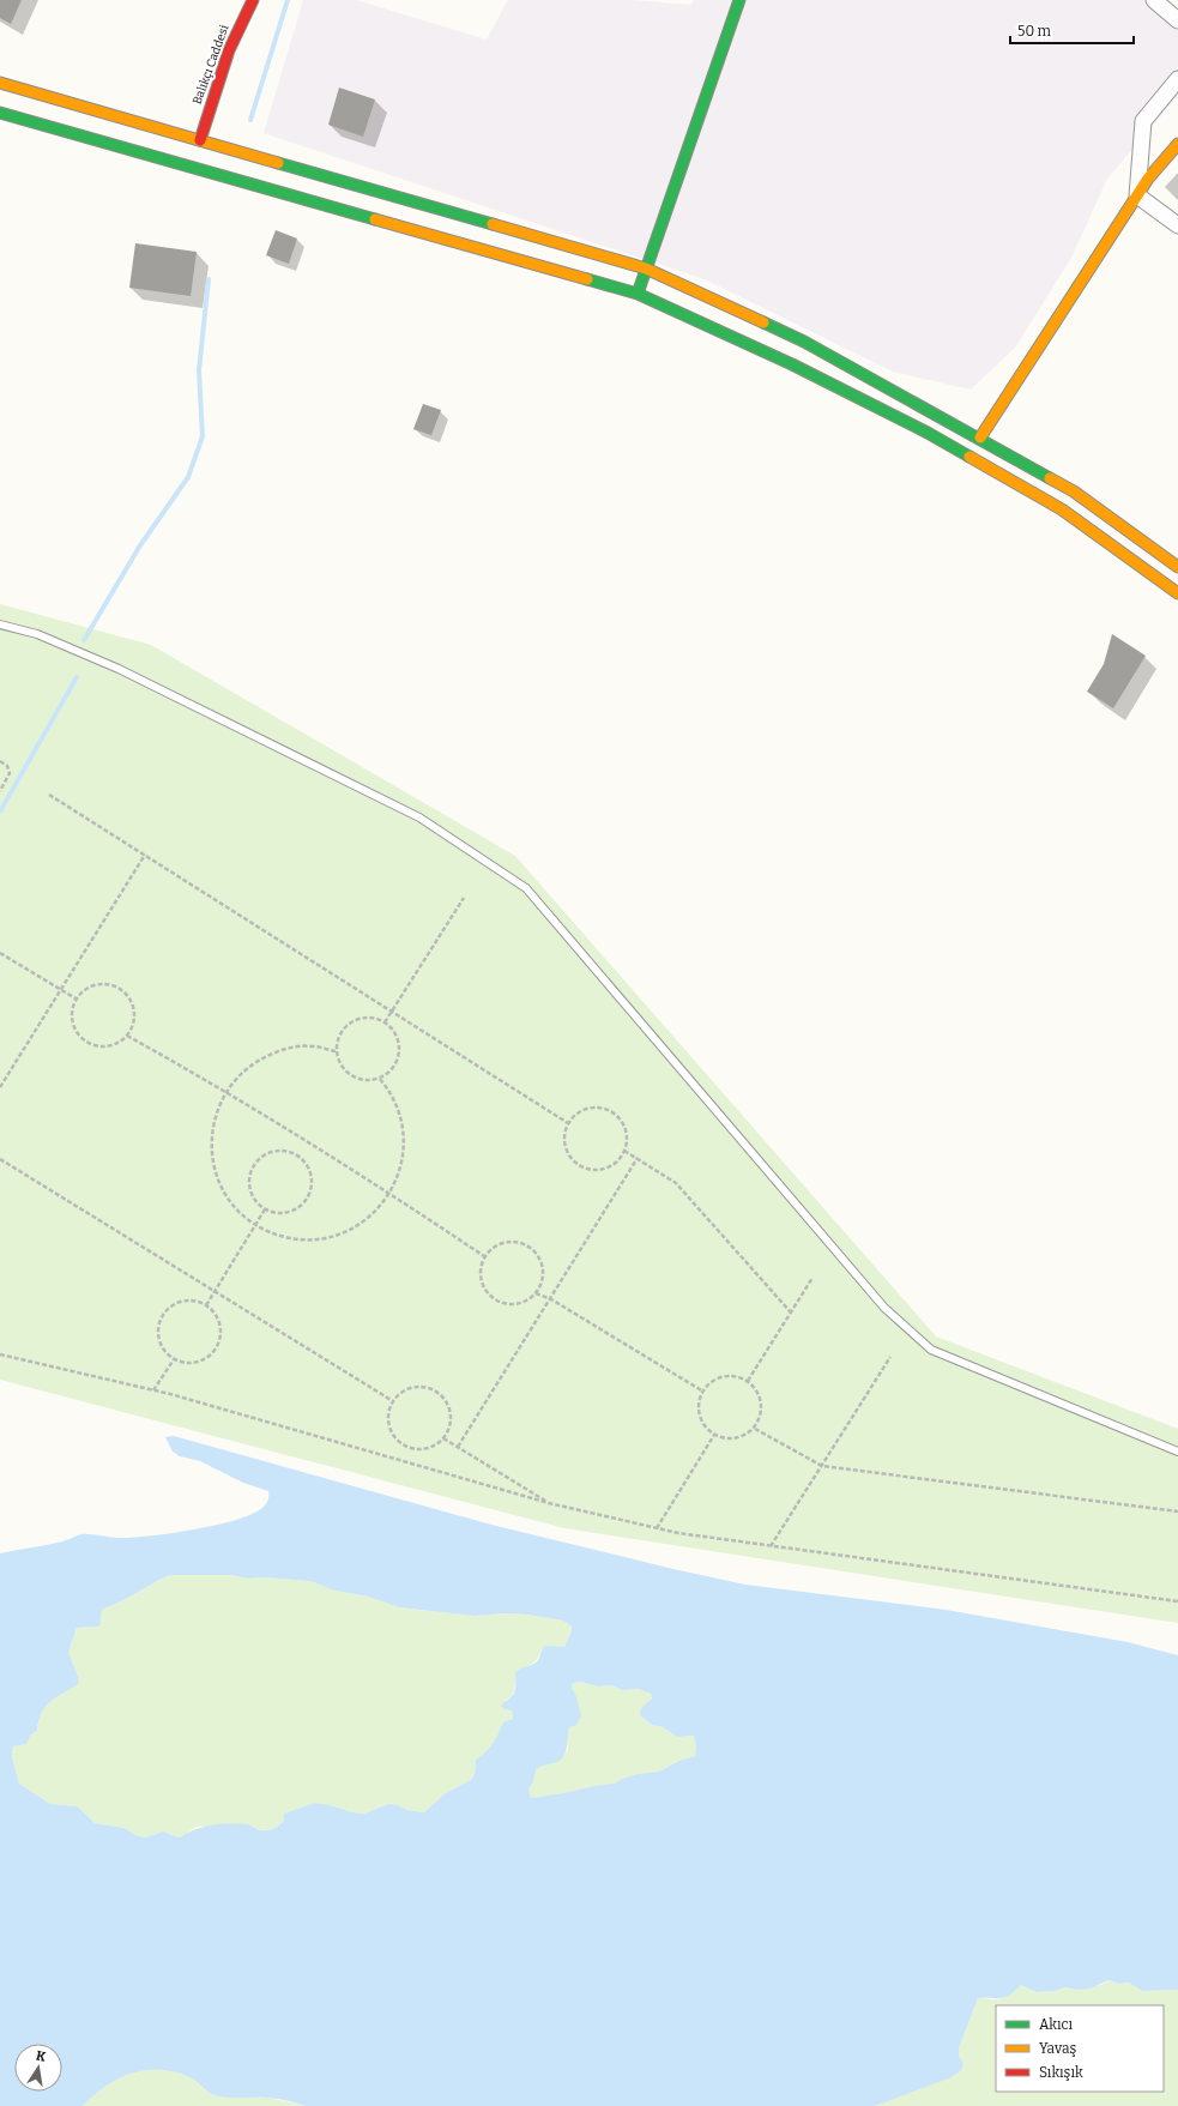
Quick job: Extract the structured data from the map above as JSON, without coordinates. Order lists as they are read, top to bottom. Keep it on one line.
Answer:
{"streets":{"main road":["Balıkçı Caddesi"]},"legend":["Akıcı","Yavaş","Sıkışık"],"scale_bar":"50 m","north":"top"}
